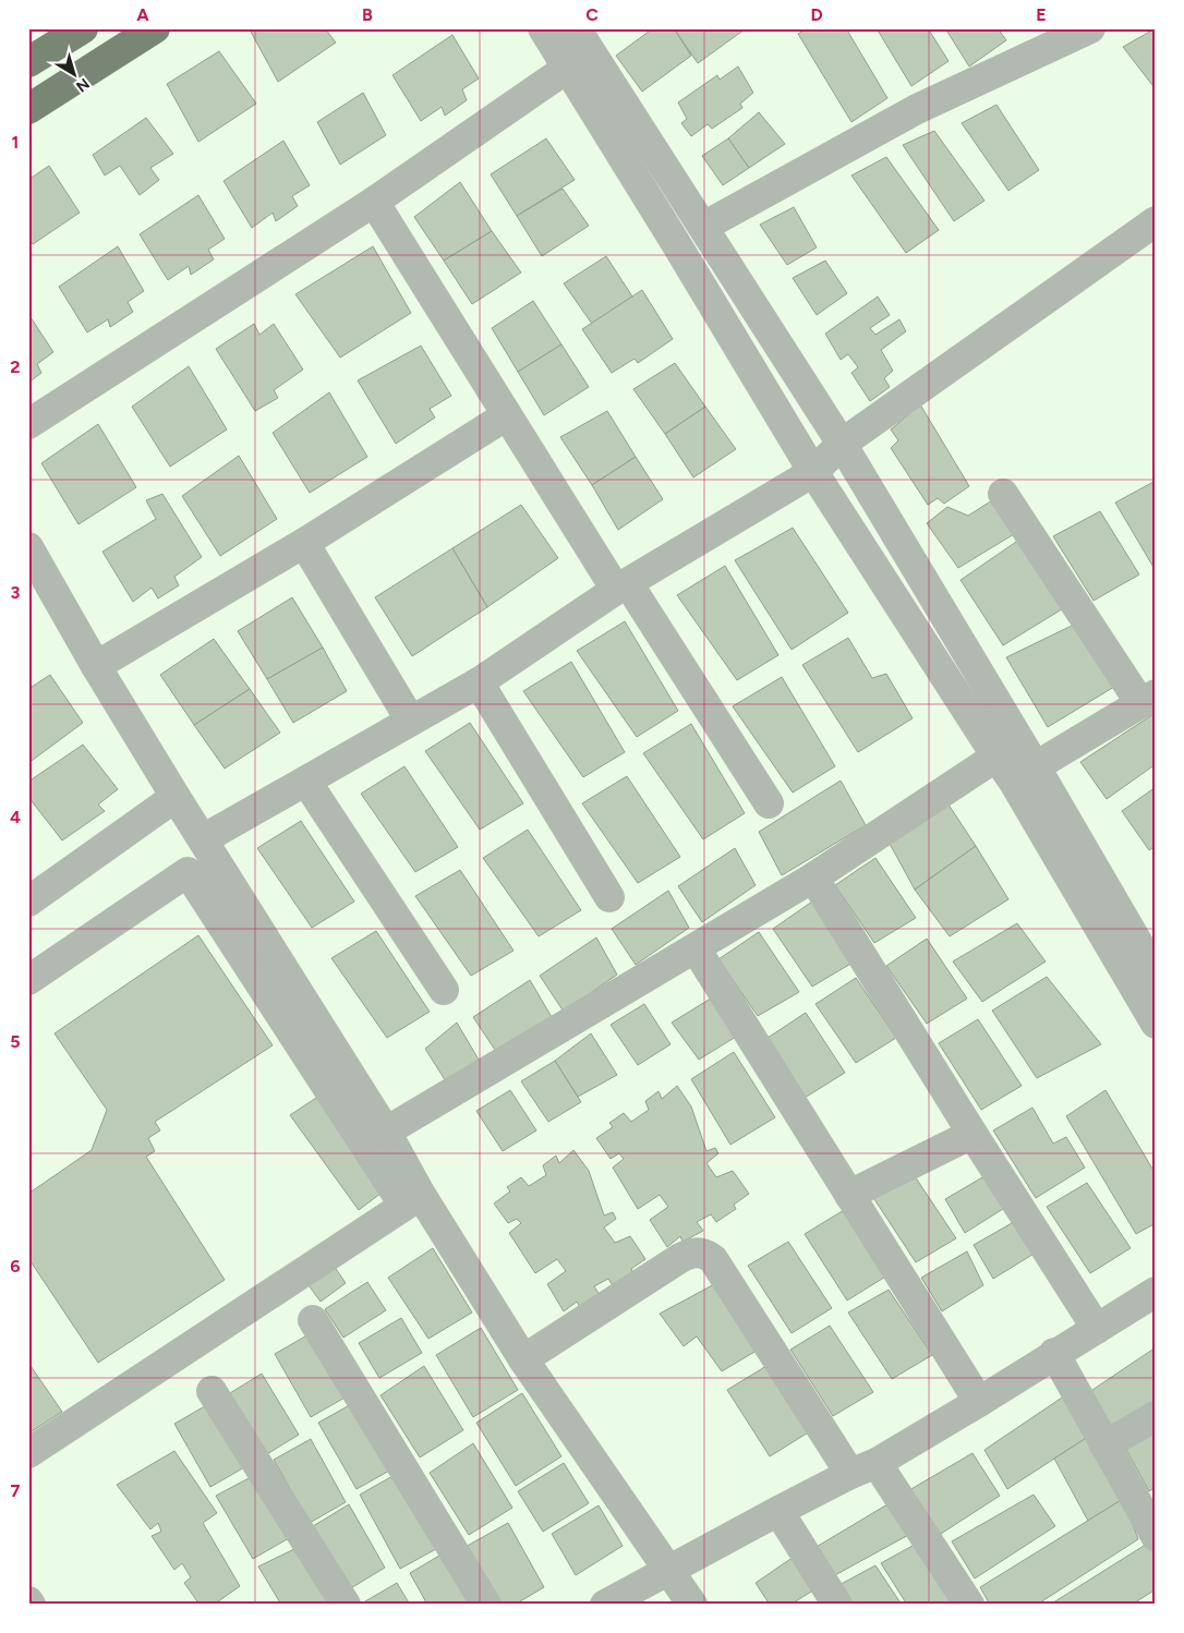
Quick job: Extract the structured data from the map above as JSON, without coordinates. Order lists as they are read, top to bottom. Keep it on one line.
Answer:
{"north":"bottom right","grid":{"columns":["A","B","C","D","E"],"rows":["1","2","3","4","5","6","7"]}}
